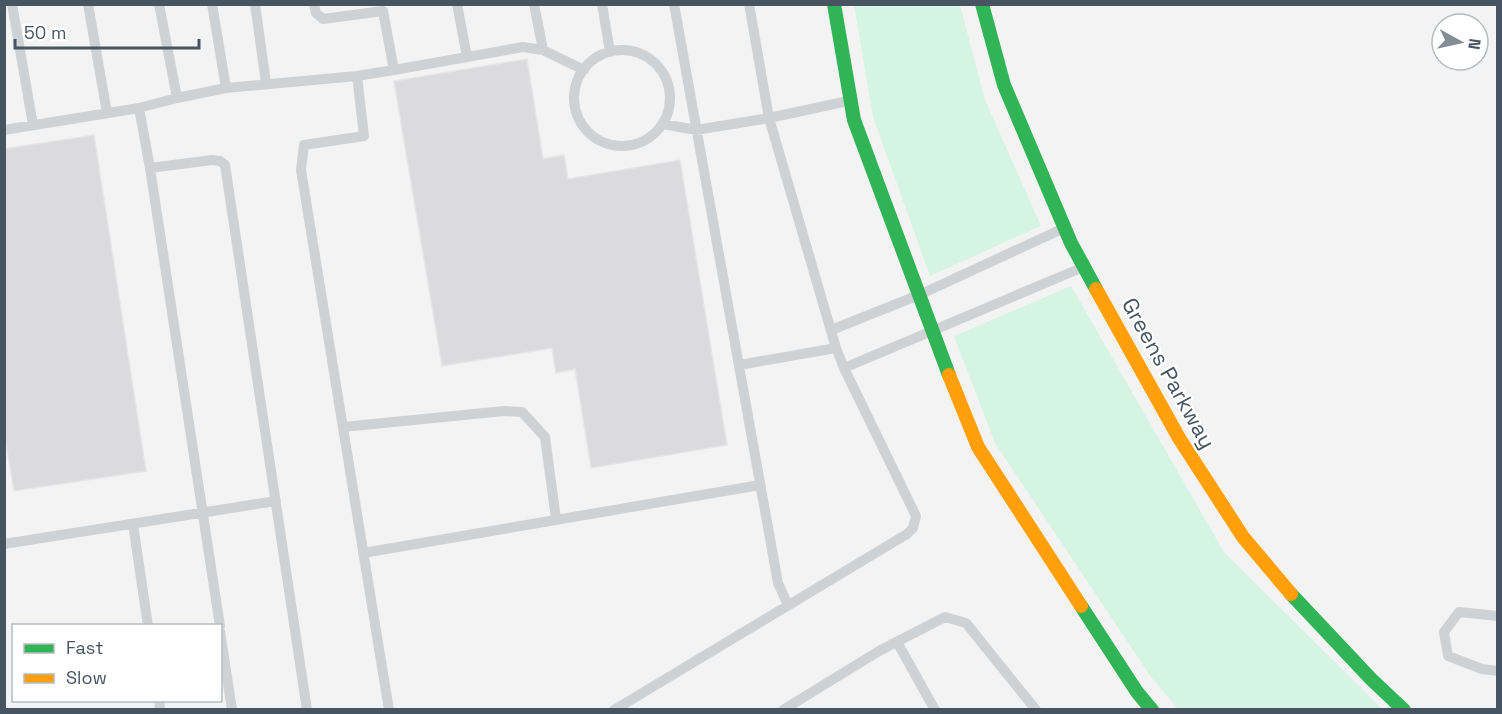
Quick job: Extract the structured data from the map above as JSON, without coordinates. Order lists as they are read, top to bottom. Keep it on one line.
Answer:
{"streets":{"street":["Greens Parkway"]},"legend":["Fast","Slow"],"scale_bar":"50 m","north":"right"}
